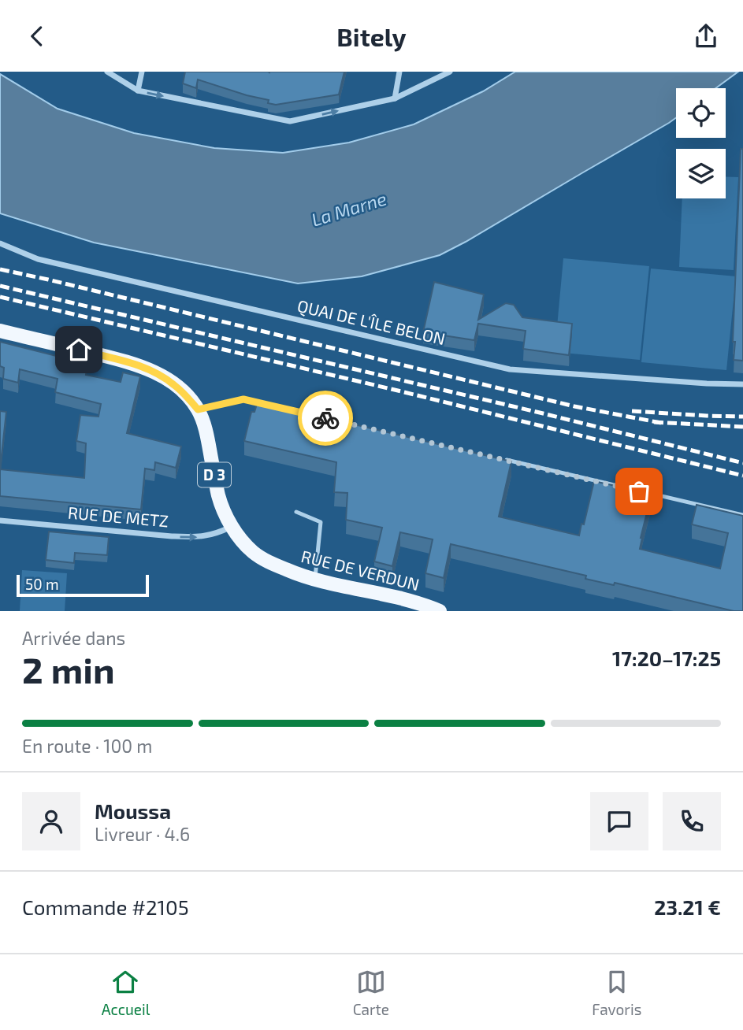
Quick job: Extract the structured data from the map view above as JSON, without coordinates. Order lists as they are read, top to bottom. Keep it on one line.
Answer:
{"streets":{"main road":["D 3","RUE DE VERDUN"],"street":["QUAI DE L'ÎLE BELON","RUE DE METZ"]},"crossings":[["RUE DE METZ","RUE DE VERDUN"]],"one_way":["RUE DE METZ"],"water":["La Marne"],"scale_bar":"50 m","page":{"header":"Bitely","scale":"50 m","heading":["2 min","Arrivée dans","17:20–17:25"],"panel":["Moussa","Livreur · 4.6","Commande #2105","23.21 €"],"bar":"En route · 100 m","tabs":["Accueil","Carte","Favoris"]}}
